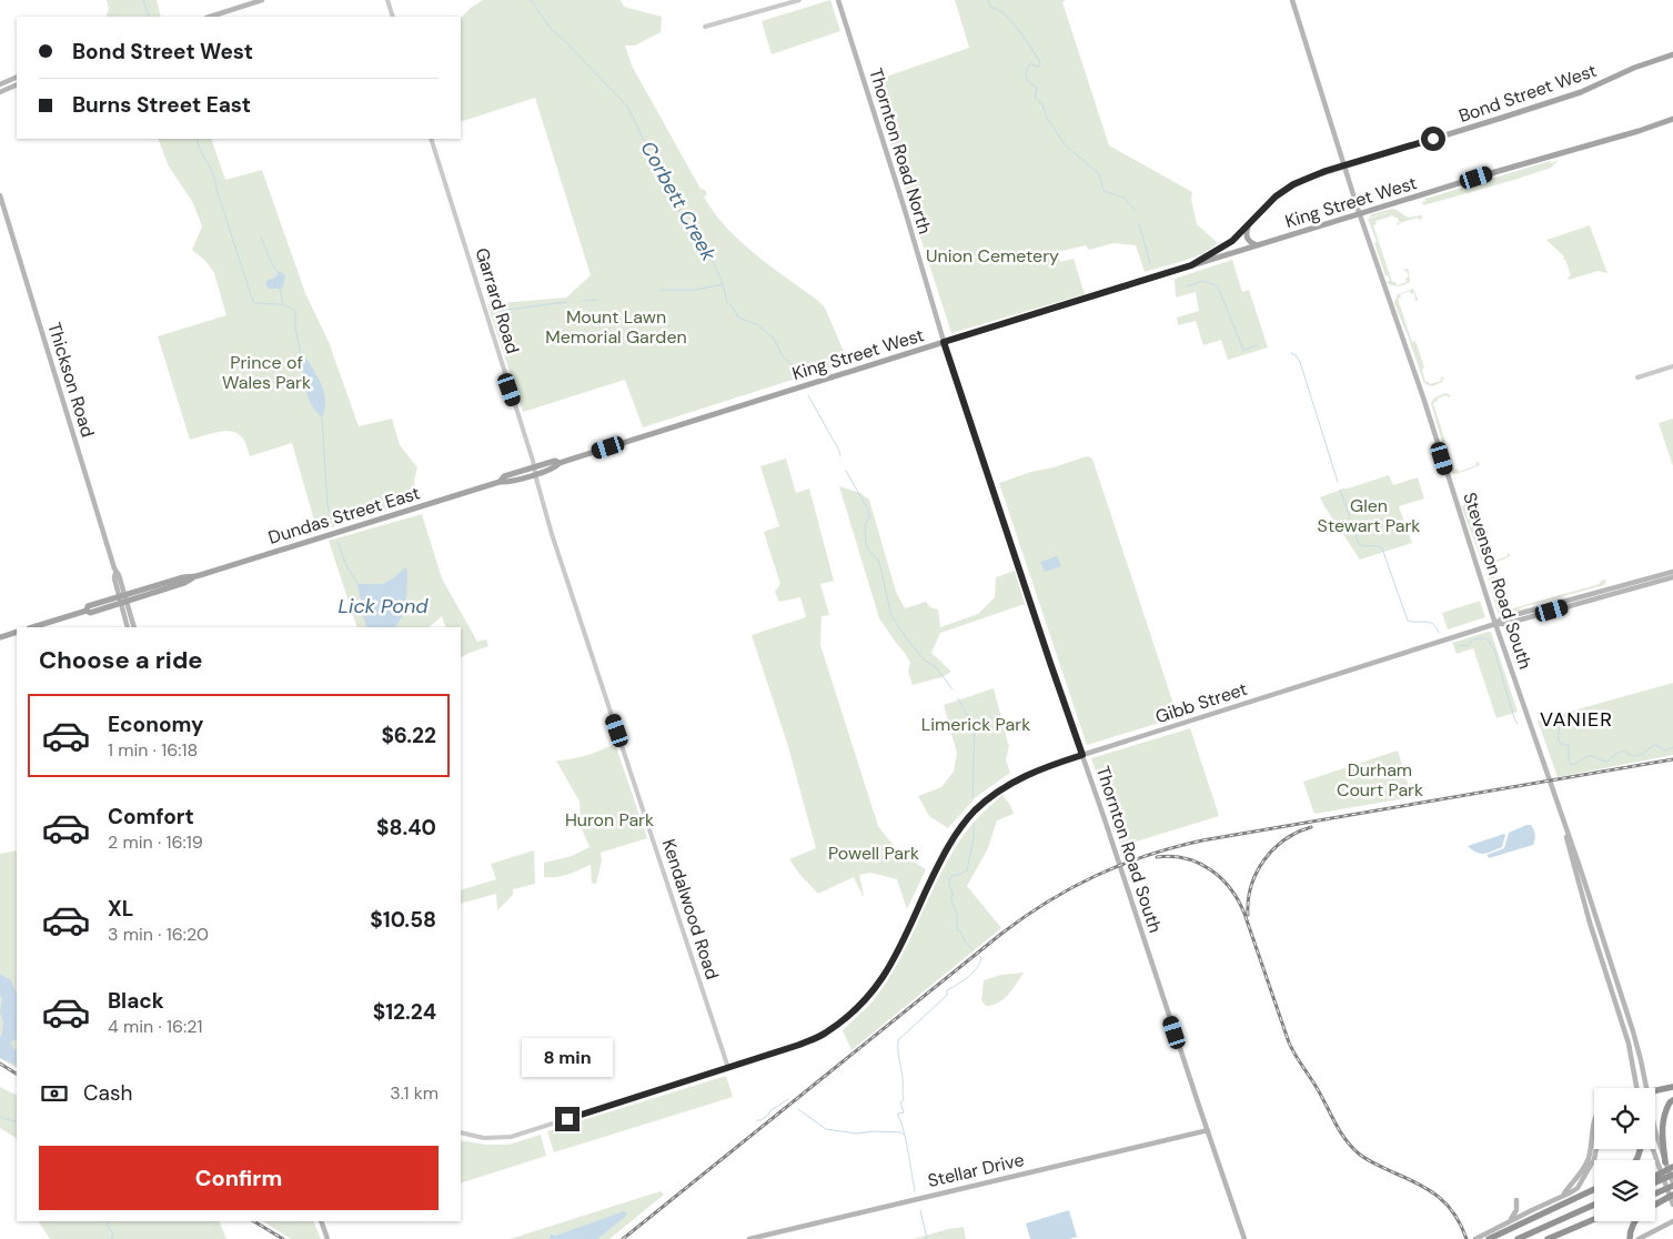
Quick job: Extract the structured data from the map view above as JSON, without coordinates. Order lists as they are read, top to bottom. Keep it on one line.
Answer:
{"streets":{"main road":["Bond Street West","Thornton Road North","King Street West","Thickson Road","Dundas Street East","Stevenson Road South","Gibb Street","Thornton Road South","Stellar Drive"],"street":["Garrard Road","Kendalwood Road"]},"crossings":[["Bond Street West","King Street West"],["Bond Street West","Stevenson Road South"],["Thornton Road North","King Street West"],["Thornton Road North","Thornton Road South"],["King Street West","Dundas Street East"],["King Street West","Stevenson Road South"],["King Street West","Thornton Road South"],["Garrard Road","Dundas Street East"],["Garrard Road","Kendalwood Road"],["Thickson Road","Dundas Street East"],["Dundas Street East","Kendalwood Road"],["Stevenson Road South","Gibb Street"],["Gibb Street","Thornton Road South"],["Gibb Street","Kendalwood Road"],["Thornton Road South","Stellar Drive"]],"districts":["VANIER"],"water":["Corbett Creek","Lick Pond"],"parks":["Union Cemetery","Mount Lawn Memorial Garden","Prince of Wales Park","Glen Stewart Park","Limerick Park","Durham Court Park","Huron Park","Powell Park"],"page":{"banner":["Bond Street West","Burns Street East"],"heading":"Choose a ride","list":[{"name":"Economy","note":"1 min · 16:18","value":"$6.22"},{"name":"Comfort","note":"2 min · 16:19","value":"$8.40"},{"name":"XL","note":"3 min · 16:20","value":"$10.58"},{"name":"Black","note":"4 min · 16:21","value":"$12.24"}],"bubble":"8 min","pay":["Cash","3.1 km"],"buttons":"Confirm"}}
